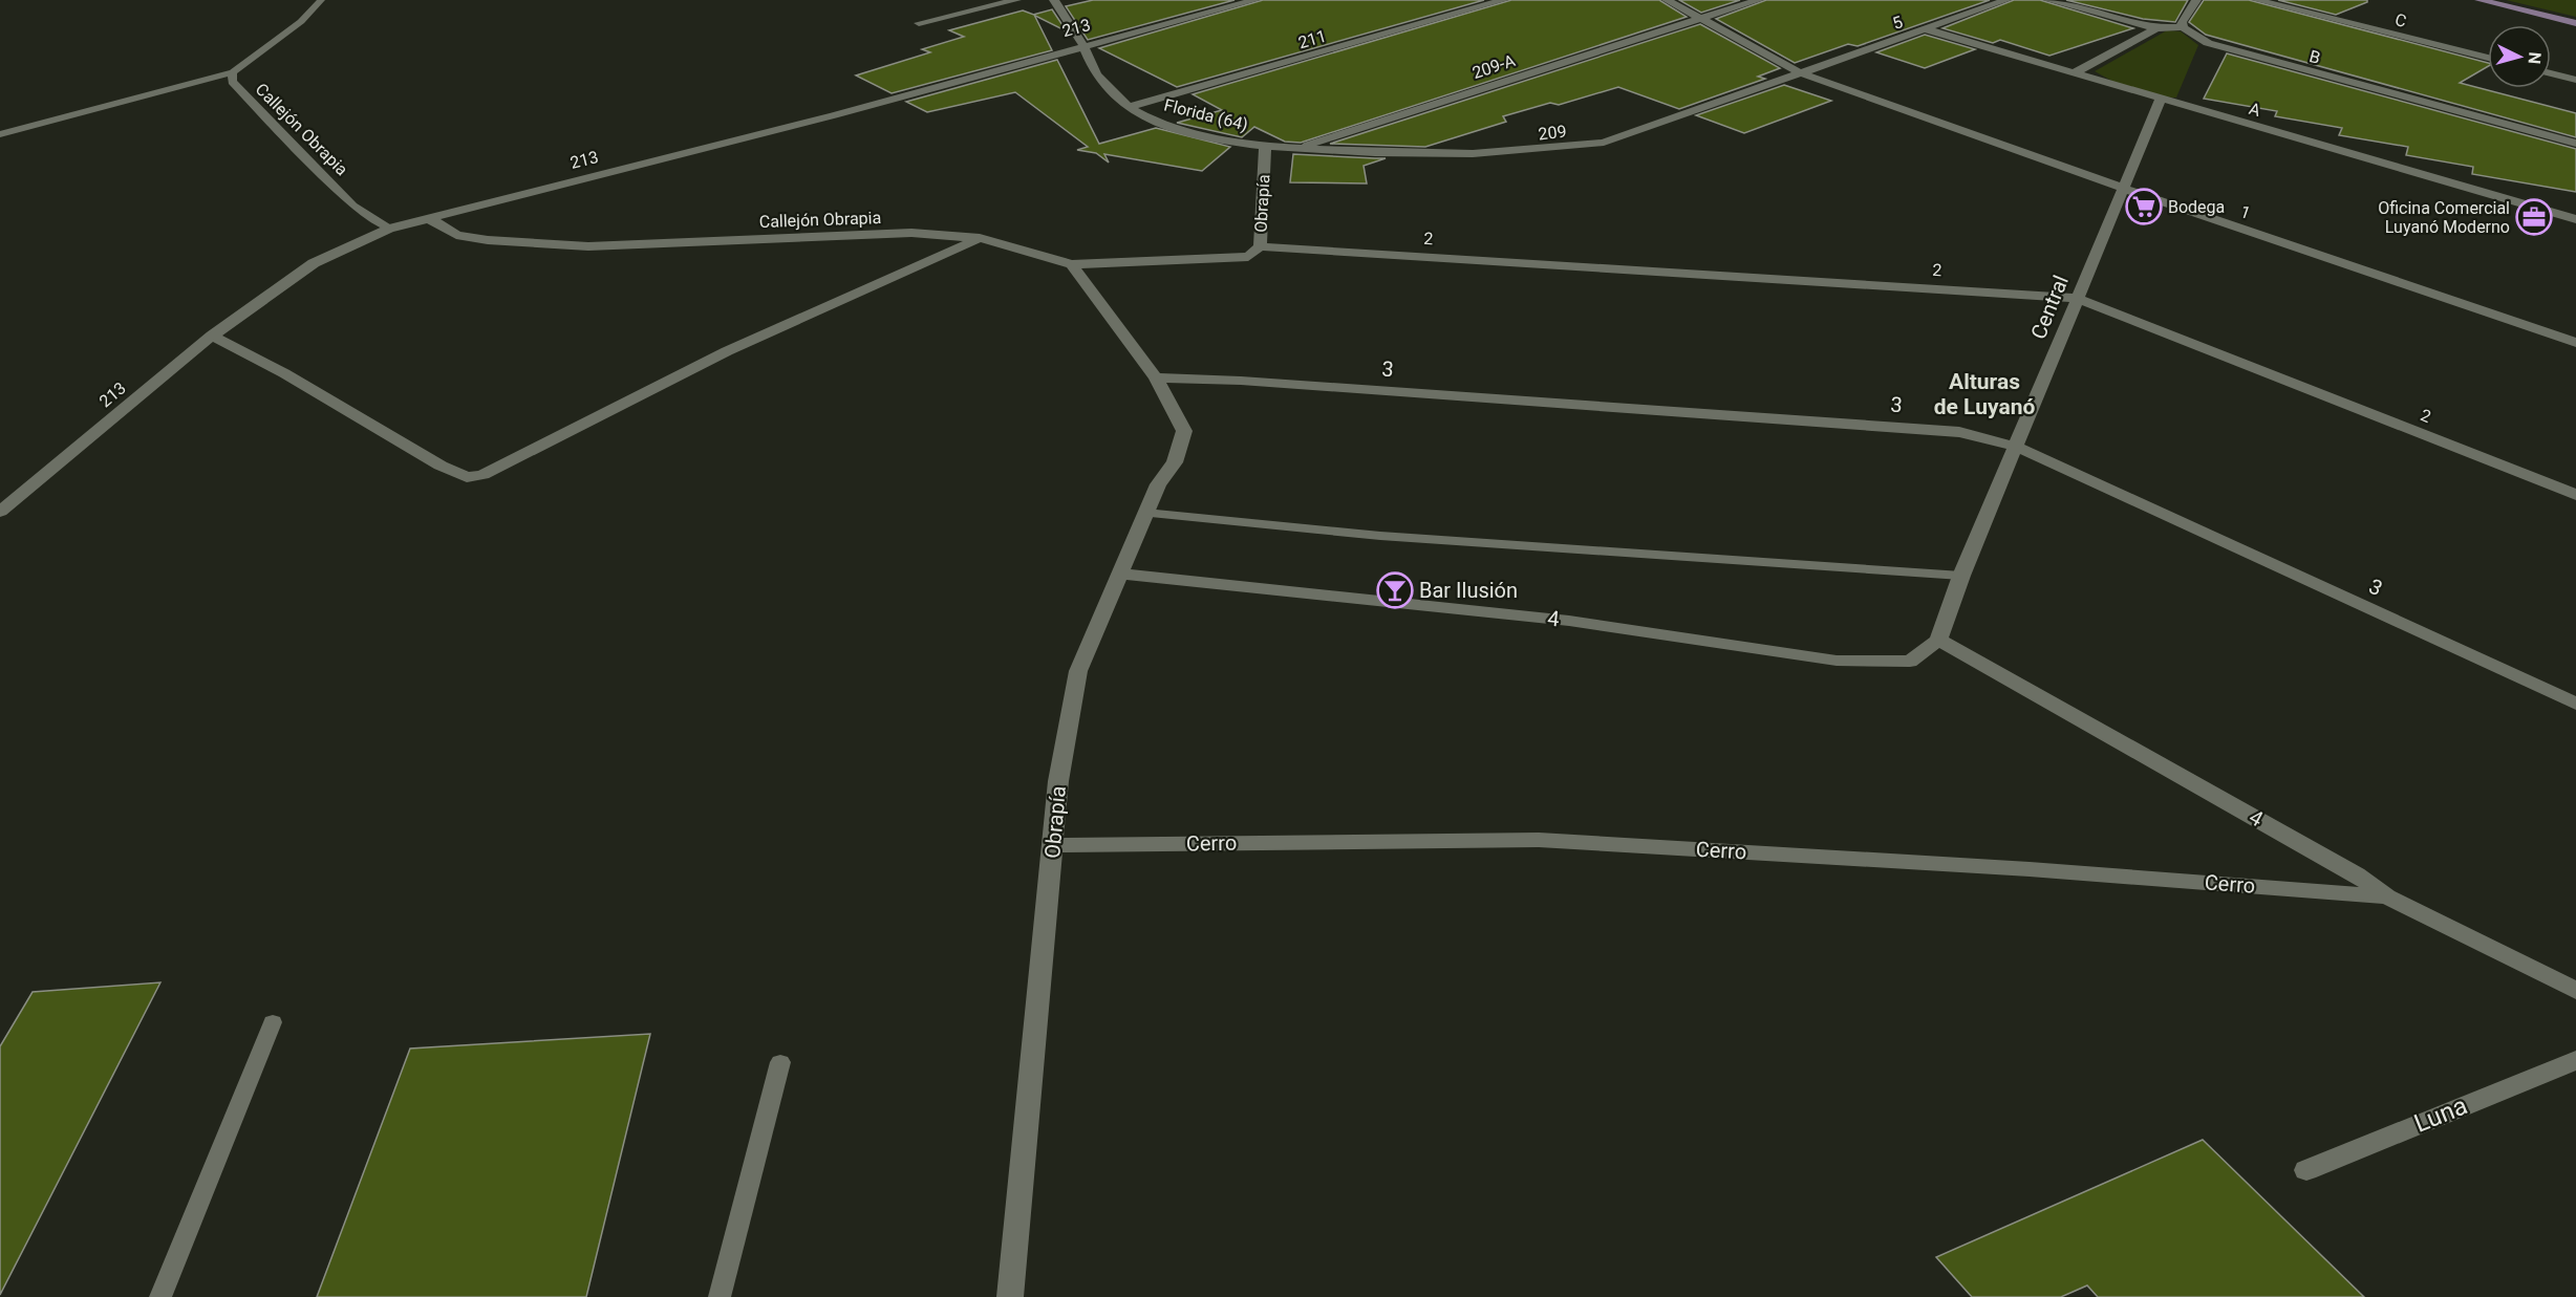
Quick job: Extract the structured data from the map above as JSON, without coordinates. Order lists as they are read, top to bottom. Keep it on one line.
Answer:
{"streets":{"street":["C","5","213","211","B","209-A","A","Florida (64)","Callejón Obrapia","209","Obrapía","1","2","Central","3","4","Cerro","Luna"]},"crossings":[["5","A"],["5","209"],["5","1"],["213","Florida (64)"],["213","Callejón Obrapia"],["211","Florida (64)"],["209-A","Florida (64)"],["209-A","209"],["209-A","1"],["A","Central"],["Florida (64)","209"],["Florida (64)","Obrapía"],["Callejón Obrapia","Obrapía"],["209","1"],["Obrapía","2"],["Obrapía","3"],["Obrapía","4"],["Obrapía","Cerro"],["1","Central"],["2","Central"],["Central","3"],["Central","4"],["4","Cerro"]],"districts":["Alturas de Luyanó"],"places":{"supermarket":["Bodega"],"office":["Oficina Comercial Luyanó Moderno"],"bar":["Bar Ilusión"]},"north":"right"}
